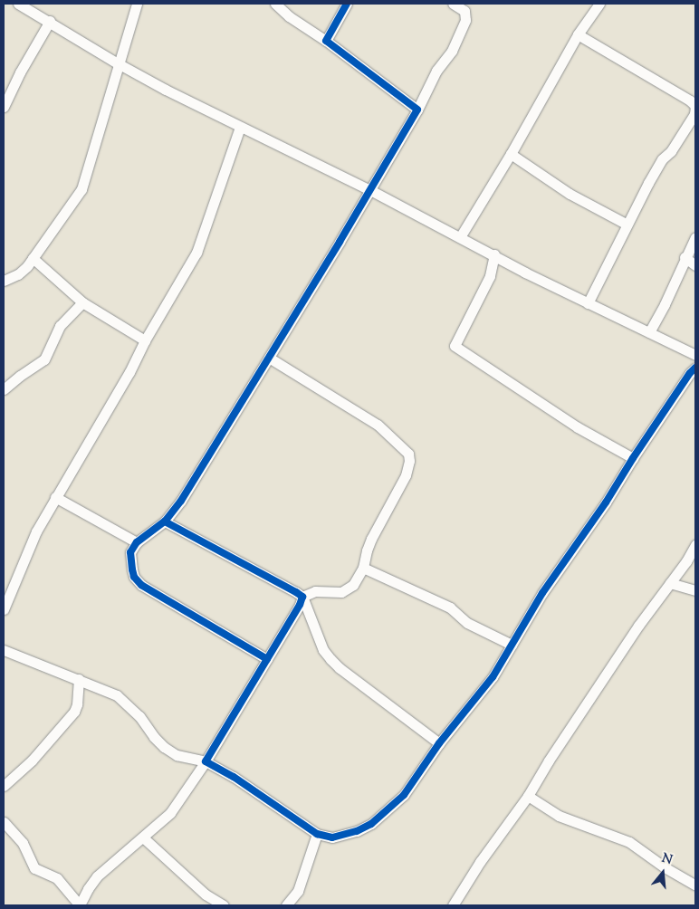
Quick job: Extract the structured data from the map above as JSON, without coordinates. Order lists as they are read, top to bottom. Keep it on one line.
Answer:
{"north":"top"}
